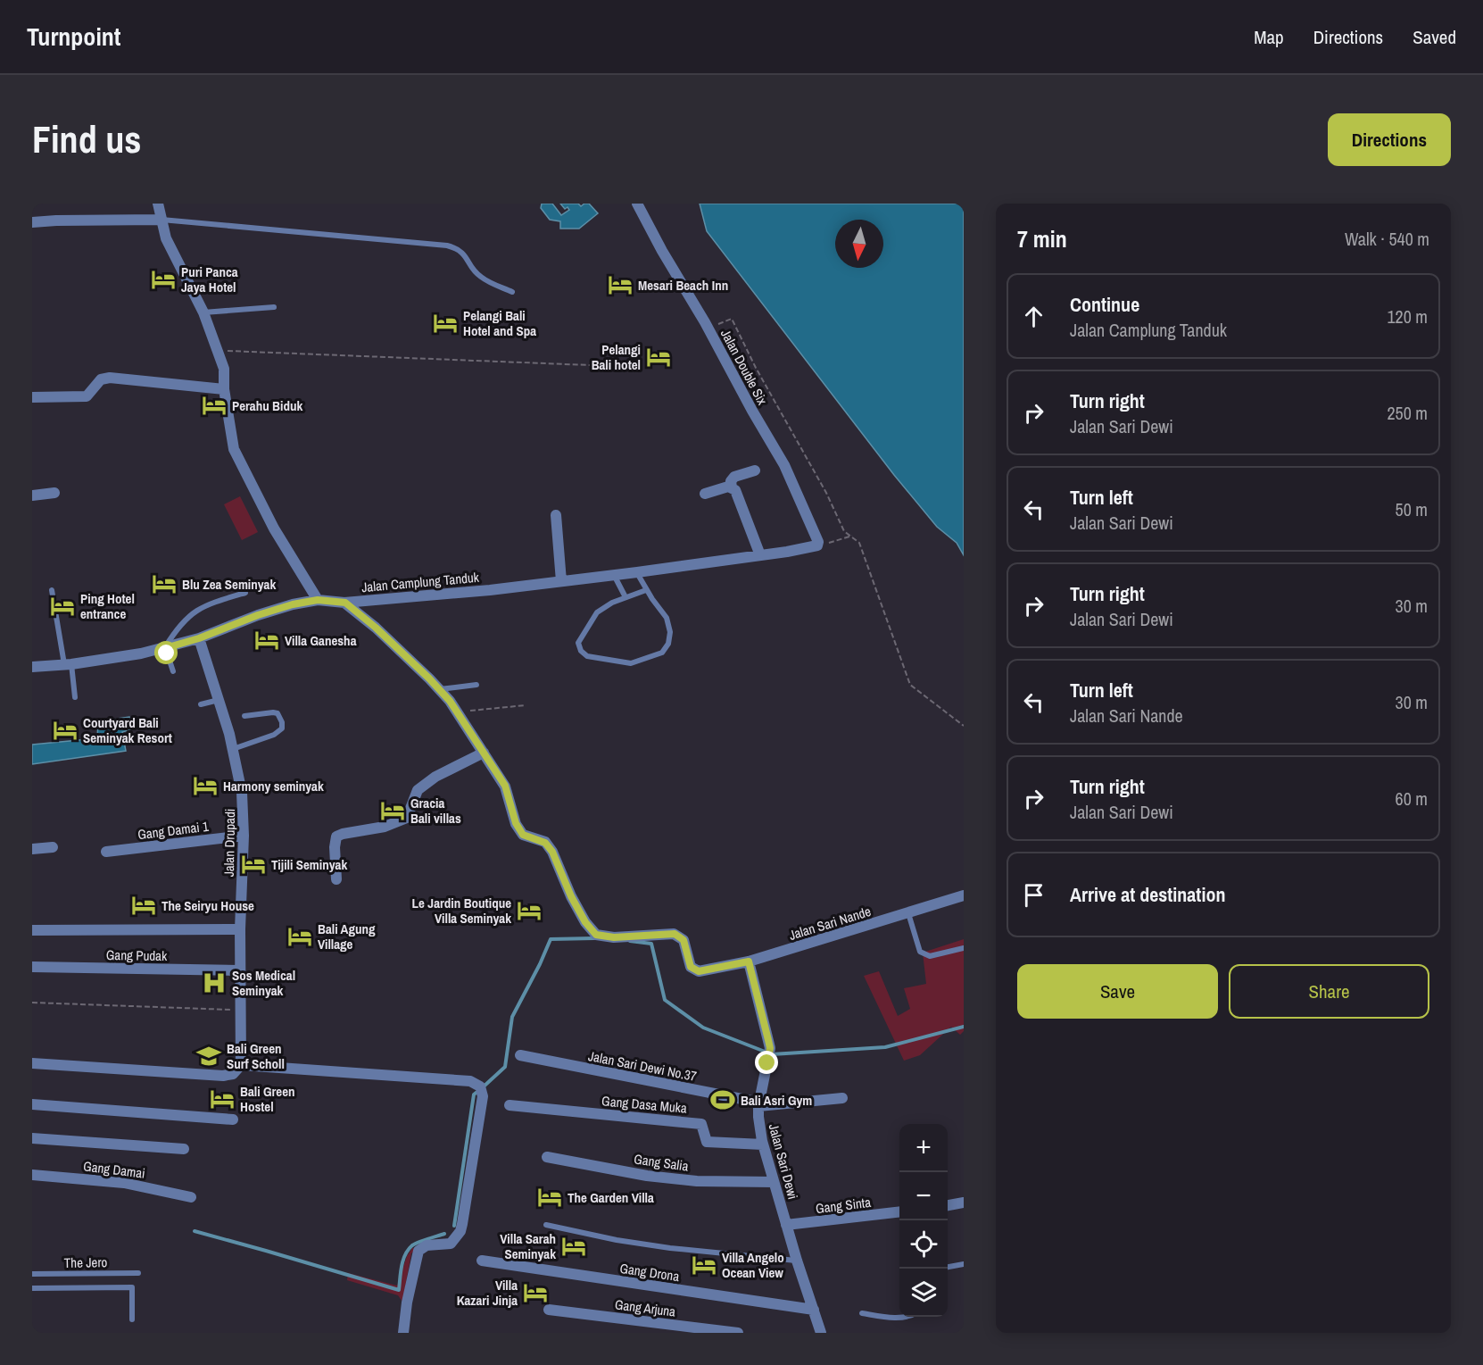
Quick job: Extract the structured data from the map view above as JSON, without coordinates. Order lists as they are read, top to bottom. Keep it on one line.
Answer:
{"streets":{"street":["Jalan Double Six","Jalan Camplung Tanduk","Gang Damai 1","Jalan Drupadi","Jalan Sari Nande","Gang Pudak","Jalan Sari Dewi No.37","Gang Dasa Muka","Jalan Sari Dewi","Gang Salia","Gang Damai","Gang Sinta","Gang Drona","Gang Arjuna"],"lane":["The Jero"]},"crossings":[["Jalan Double Six","Jalan Camplung Tanduk"],["Jalan Camplung Tanduk","Jalan Drupadi"],["Gang Damai 1","Jalan Drupadi"],["Jalan Drupadi","Gang Pudak"],["Jalan Sari Nande","Jalan Sari Dewi"],["Jalan Sari Dewi No.37","Jalan Sari Dewi"],["Gang Dasa Muka","Jalan Sari Dewi"],["Jalan Sari Dewi","Gang Salia"],["Jalan Sari Dewi","Gang Sinta"],["Jalan Sari Dewi","Gang Drona"]],"places":{"hotel":["Puri Panca Jaya Hotel","Mesari Beach Inn","Pelangi Bali Hotel and Spa","Pelangi Bali hotel","Perahu Biduk","Blu Zea Seminyak","Ping Hotel entrance","Villa Ganesha","Courtyard Bali Seminyak Resort","Harmony seminyak","Gracia Bali villas","Tijili Seminyak","The Seiryu House","Le Jardin Boutique Villa Seminyak","Bali Agung Village","Bali Green Hostel","The Garden Villa","Villa Sarah Seminyak","Villa Angelo Ocean View","Villa Kazari Jinja"],"hospital":["Sos Medical Seminyak"],"school or university":["Bali Green Surf Scholl"],"sports":["Bali Asri Gym"]},"north":"bottom","page":{"header":"Turnpoint","nav":["Map","Directions","Saved"],"buttons":["Directions",["Save","Share"]],"title":"Find us","heading":["7 min","Walk · 540 m"],"list":[["Continue","Jalan Camplung Tanduk","120 m"],["Turn right","Jalan Sari Dewi","250 m"],["Turn left","Jalan Sari Dewi","50 m"],["Turn right","Jalan Sari Dewi","30 m"],["Turn left","Jalan Sari Nande","30 m"],["Turn right","Jalan Sari Dewi","60 m"],"Arrive at destination"],"map_buttons":["+","−"]}}
